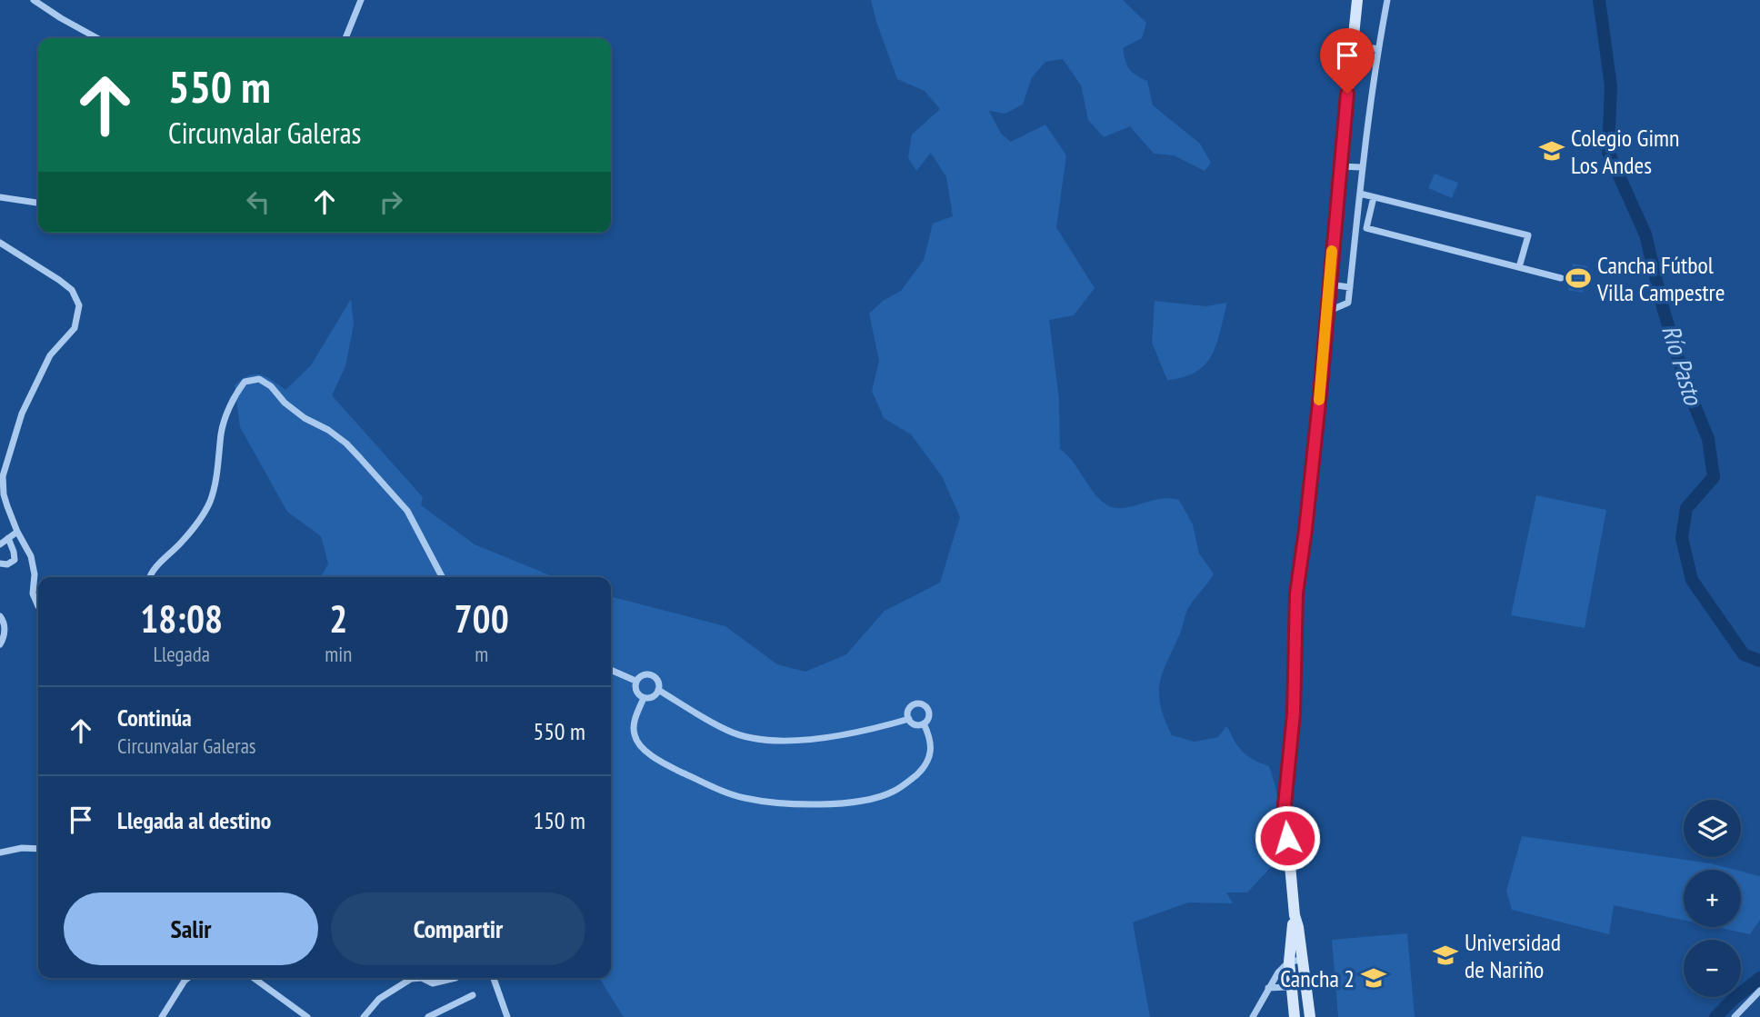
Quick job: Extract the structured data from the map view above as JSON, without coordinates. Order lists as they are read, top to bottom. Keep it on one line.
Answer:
{"water":["Río Pasto"],"places":{"school or university":["Colegio Gimn Los Andes","Universidad de Nariño","Cancha 2"],"sports":["Cancha Fútbol Villa Campestre"]},"page":{"turn":["550 m","Circunvalar Galeras"],"eta":["18:08","Llegada","2","min","700","m"],"list":[{"name":"Continúa","note":"Circunvalar Galeras","value":"550 m"},{"name":"Llegada al destino","value":"150 m"}],"map_buttons":["+","−"],"buttons":["Salir","Compartir"]}}
